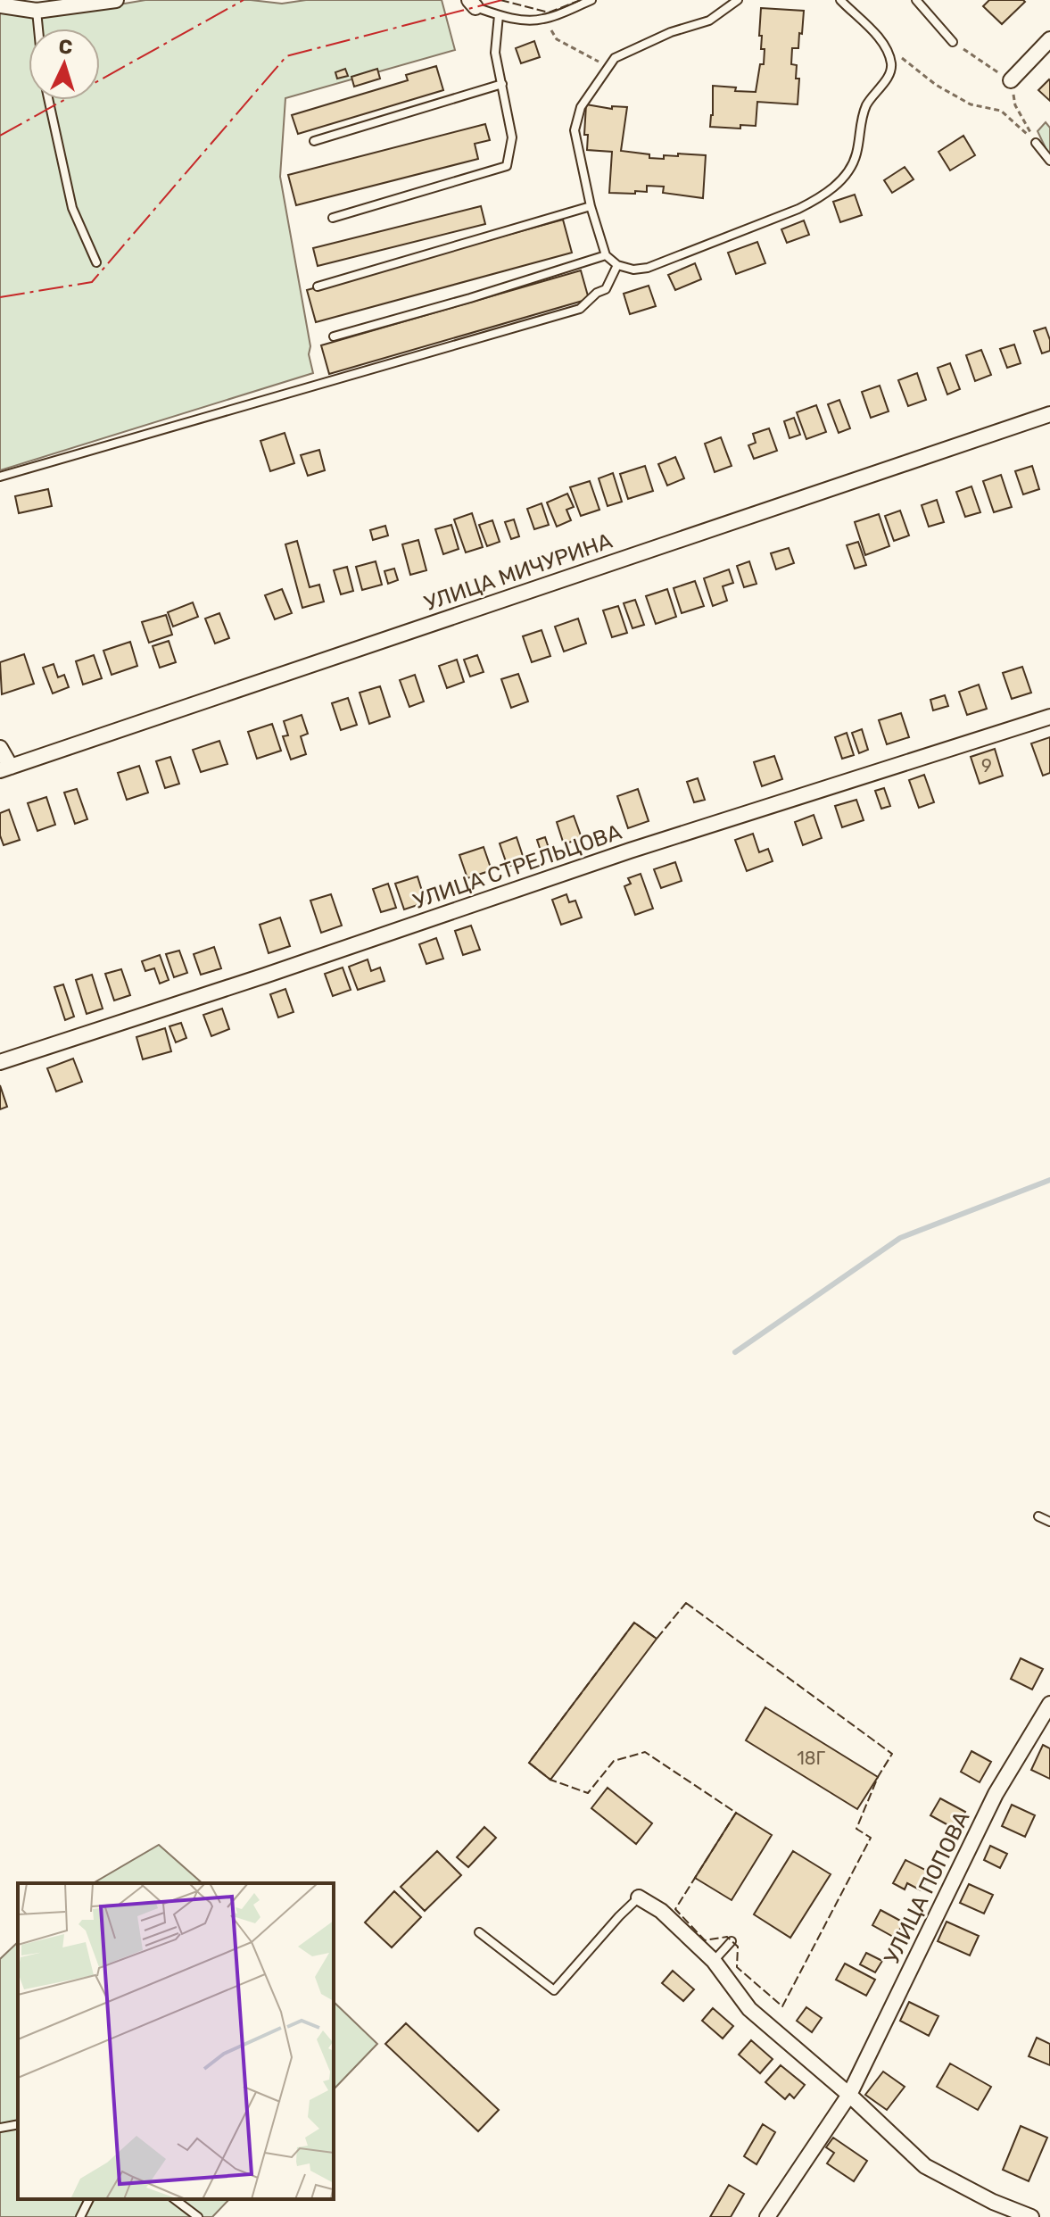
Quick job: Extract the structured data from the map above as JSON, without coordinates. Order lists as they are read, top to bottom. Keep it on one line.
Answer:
{"streets":{"street":["УЛИЦА МИЧУРИНА","УЛИЦА СТРЕЛЬЦОВА","УЛИЦА ПОПОВА"]},"house_numbers":["9","18Г"],"north":"top"}
